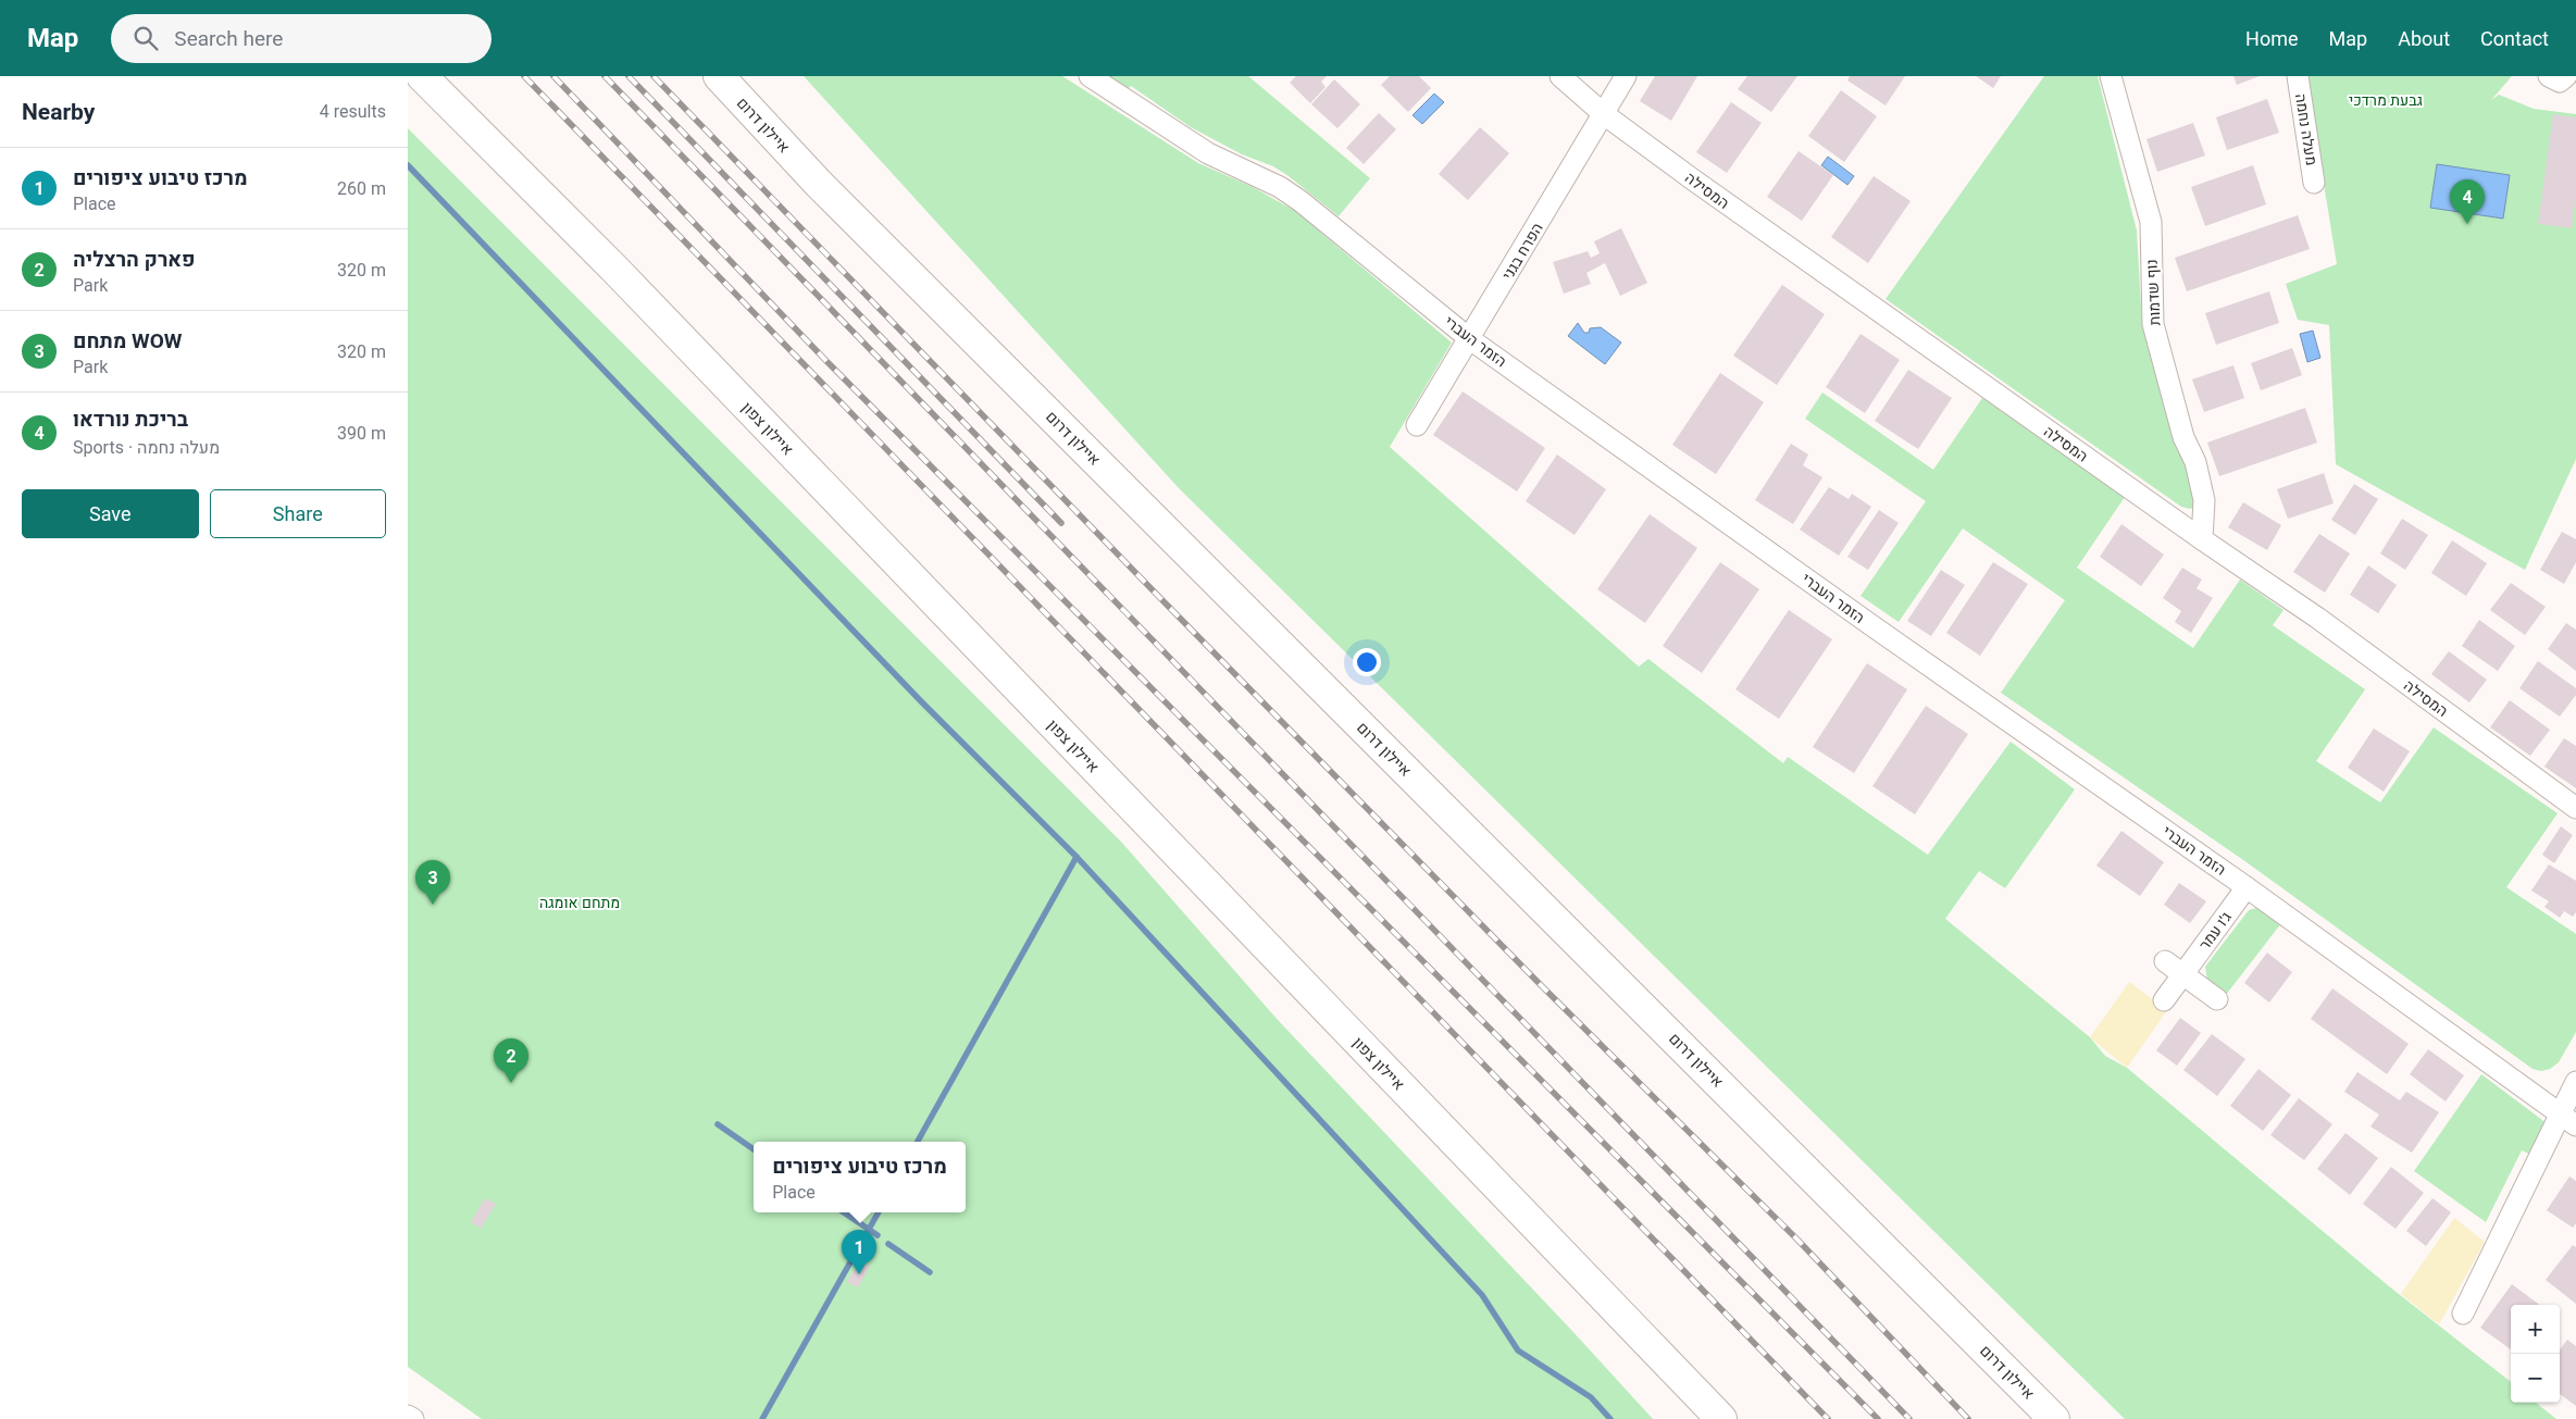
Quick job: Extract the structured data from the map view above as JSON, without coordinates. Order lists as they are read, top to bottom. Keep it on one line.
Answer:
{"streets":{"highway":["איילון דרום","איילון צפון"],"street":["מעלה נחמה","המסילה","הפרח בגני","נוף שדמות","הזמר העברי","ג׳ו עמר"]},"crossings":[["המסילה","הפרח בגני"],["המסילה","נוף שדמות"],["הפרח בגני","הזמר העברי"],["הזמר העברי","ג׳ו עמר"]],"parks":["גבעת מרדכי","מתחם אומגה"],"page":{"header":"Map","search":"Search here","nav":["Home","Map","About","Contact"],"heading":["Nearby","4 results"],"list":[{"mark":"1","name":"מרכז טיבוע ציפורים","note":"Place","value":"260 m"},{"mark":"2","name":"פארק הרצליה","note":"Park","value":"320 m"},{"mark":"3","name":"מתחם WOW","note":"Park","value":"320 m"},{"mark":"4","name":"בריכת נורדאו","note":"Sports · מעלה נחמה","value":"390 m"}],"pins":["4","3","2","1"],"buttons":["Save","Share"],"popup":["מרכז טיבוע ציפורים","Place"],"map_buttons":["+","−"]}}
